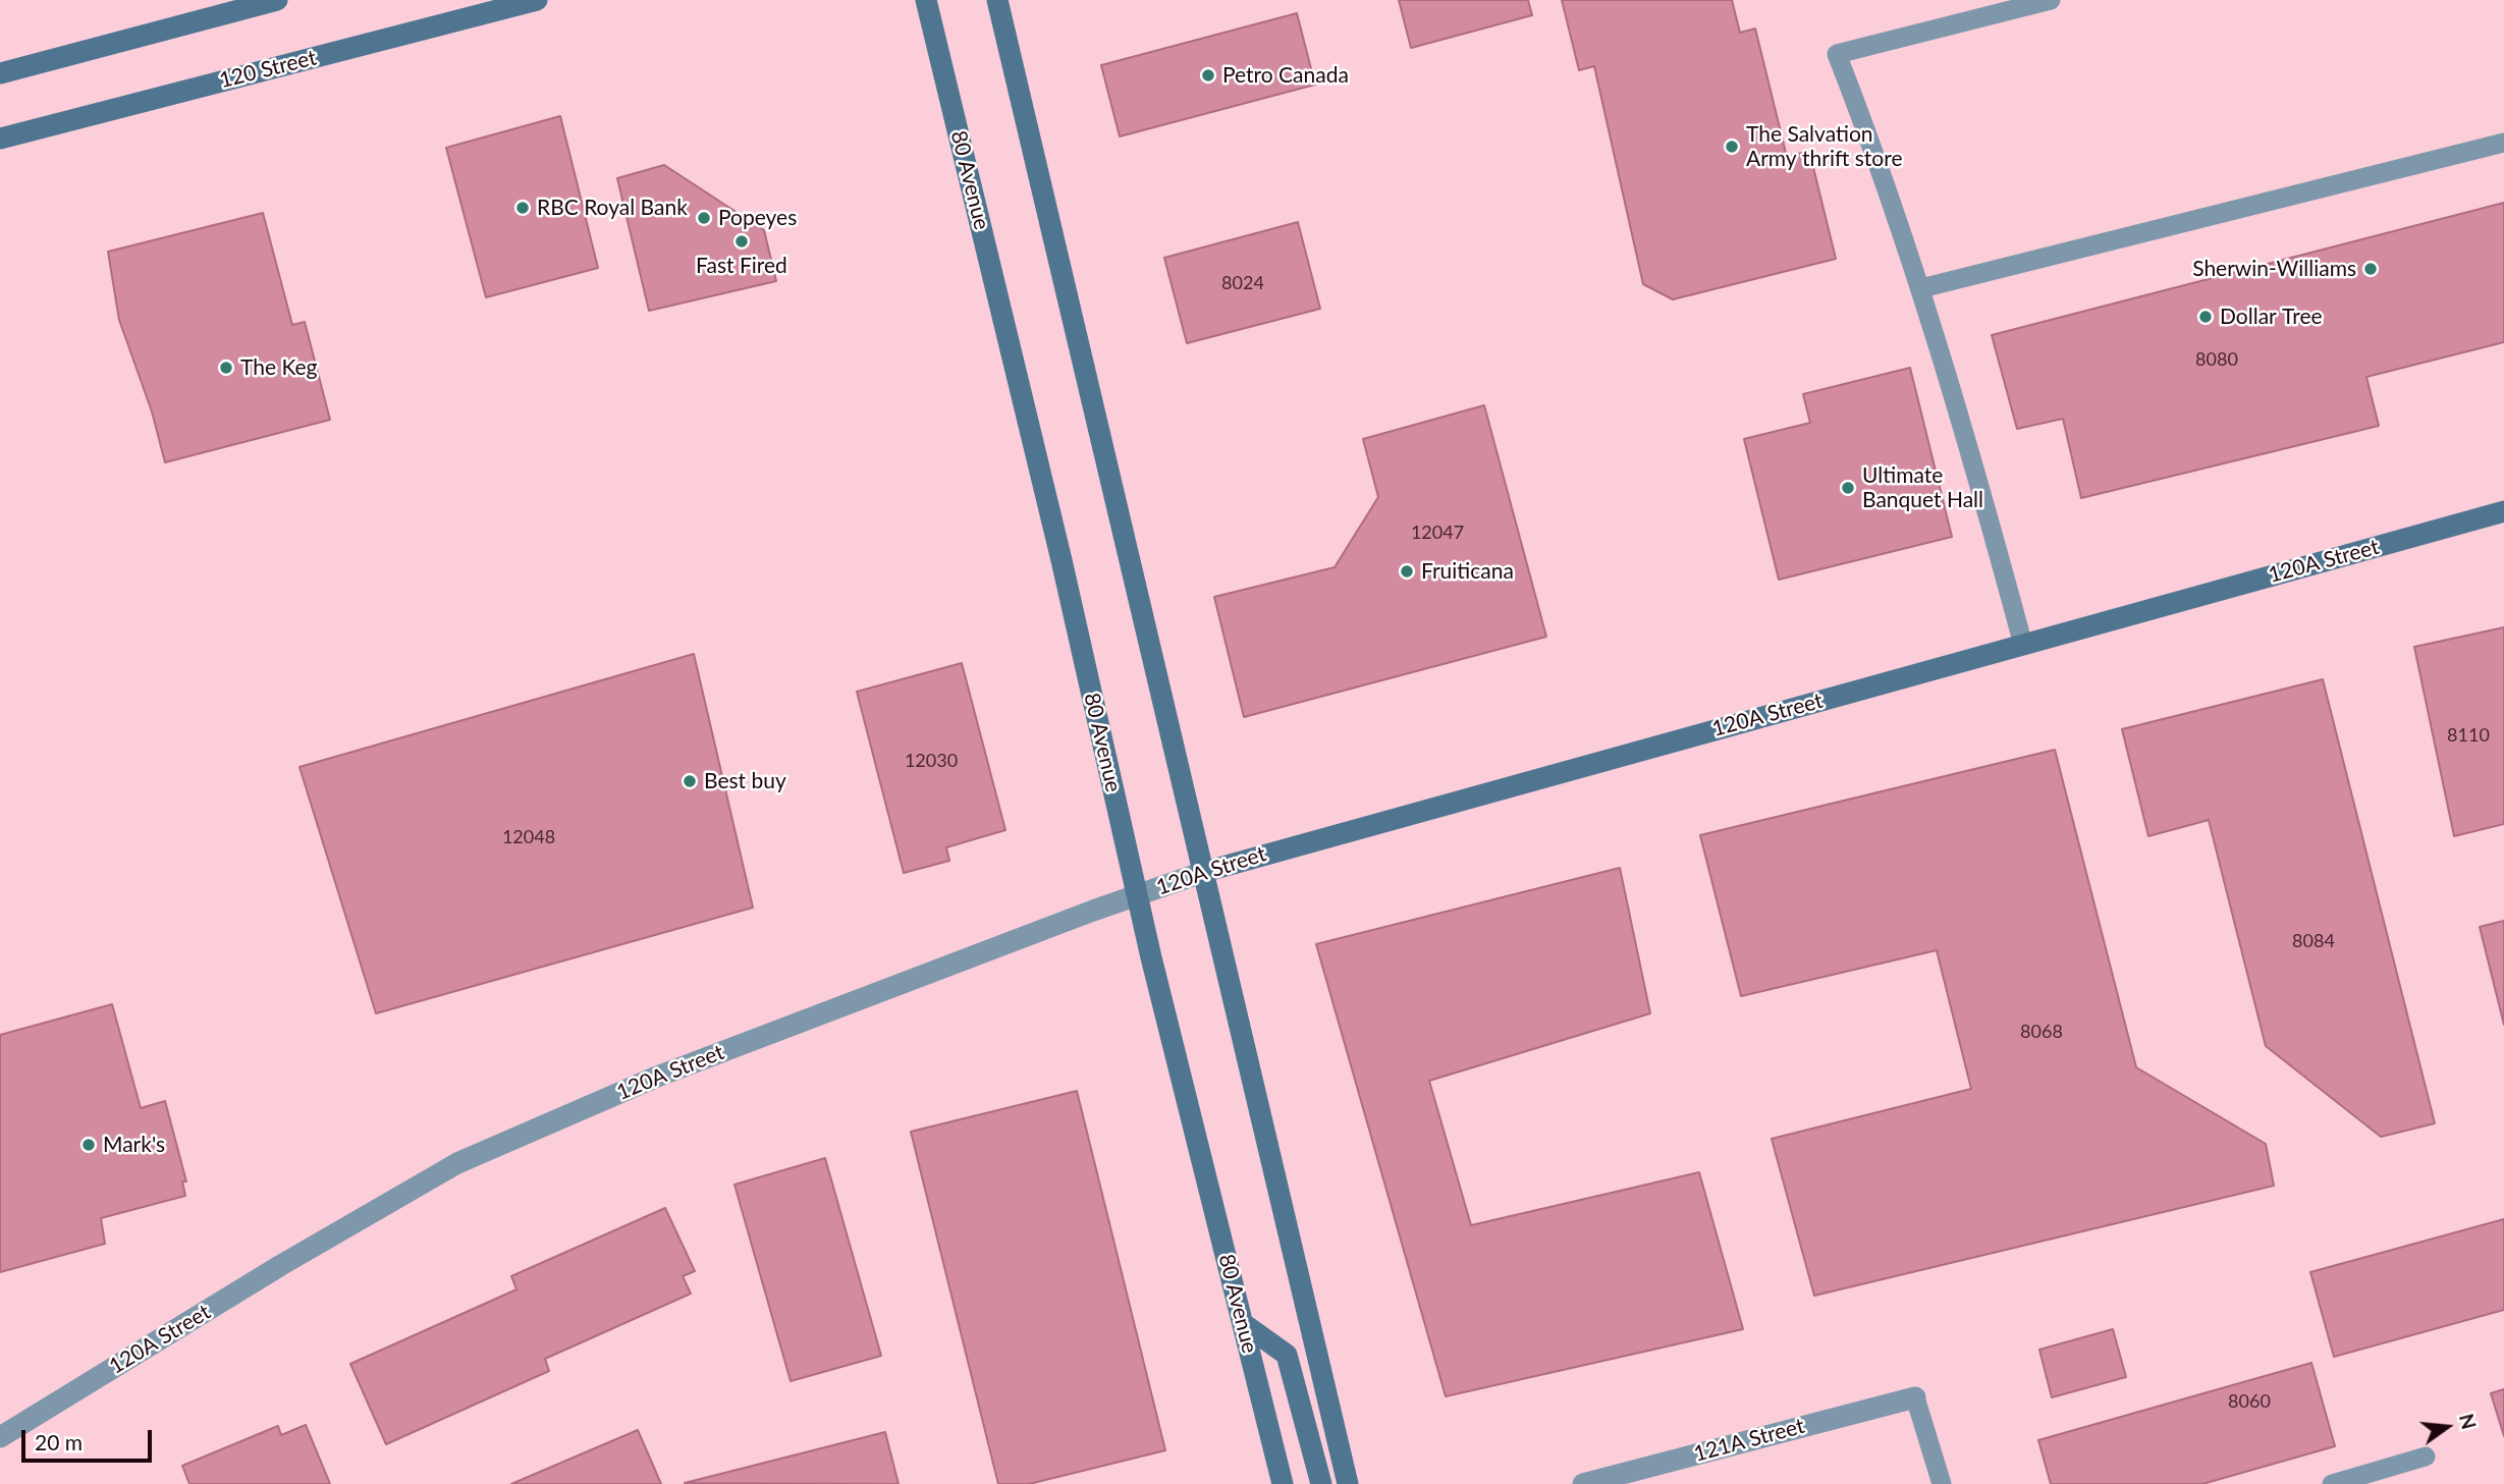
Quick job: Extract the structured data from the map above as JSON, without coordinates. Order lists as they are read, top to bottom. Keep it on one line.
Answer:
{"streets":{"main road":["120 Street","80 Avenue","120A Street"],"street":["121A Street"]},"crossings":[["80 Avenue","120A Street"]],"places":["Petro Canada","The Salvation Army thrift store","RBC Royal Bank","Popeyes","Fast Fired","Sherwin-Williams","Dollar Tree","The Keg","Ultimate Banquet Hall","Fruiticana","Best buy","Mark's"],"house_numbers":["8024","8080","12047","8110","12030","12048","8084","8068","8060"],"scale_bar":"20 m","north":"right"}
